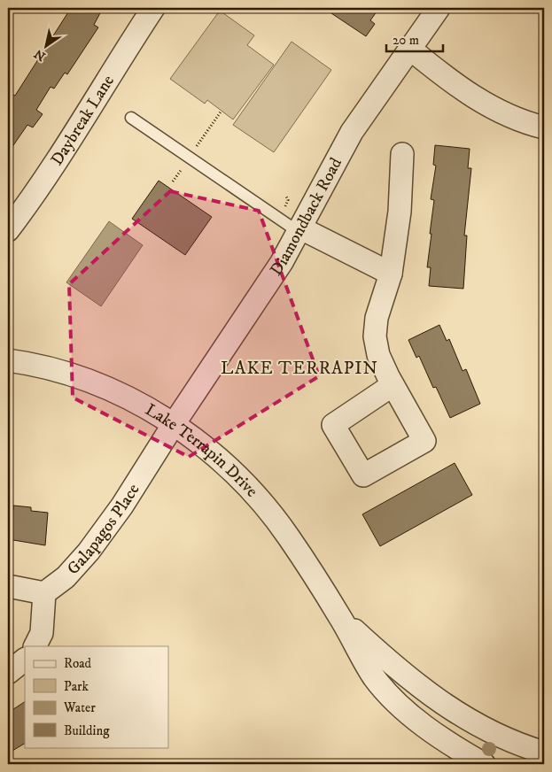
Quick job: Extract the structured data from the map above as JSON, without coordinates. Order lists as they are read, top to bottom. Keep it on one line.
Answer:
{"streets":{"street":["Daybreak Lane","Diamondback Road","Lake Terrapin Drive","Galapagos Place"]},"crossings":[["Diamondback Road","Lake Terrapin Drive"],["Diamondback Road","Galapagos Place"],["Lake Terrapin Drive","Galapagos Place"]],"districts":["LAKE TERRAPIN"],"legend":["Road","Park","Water","Building"],"scale_bar":"20 m","north":"bottom left"}
